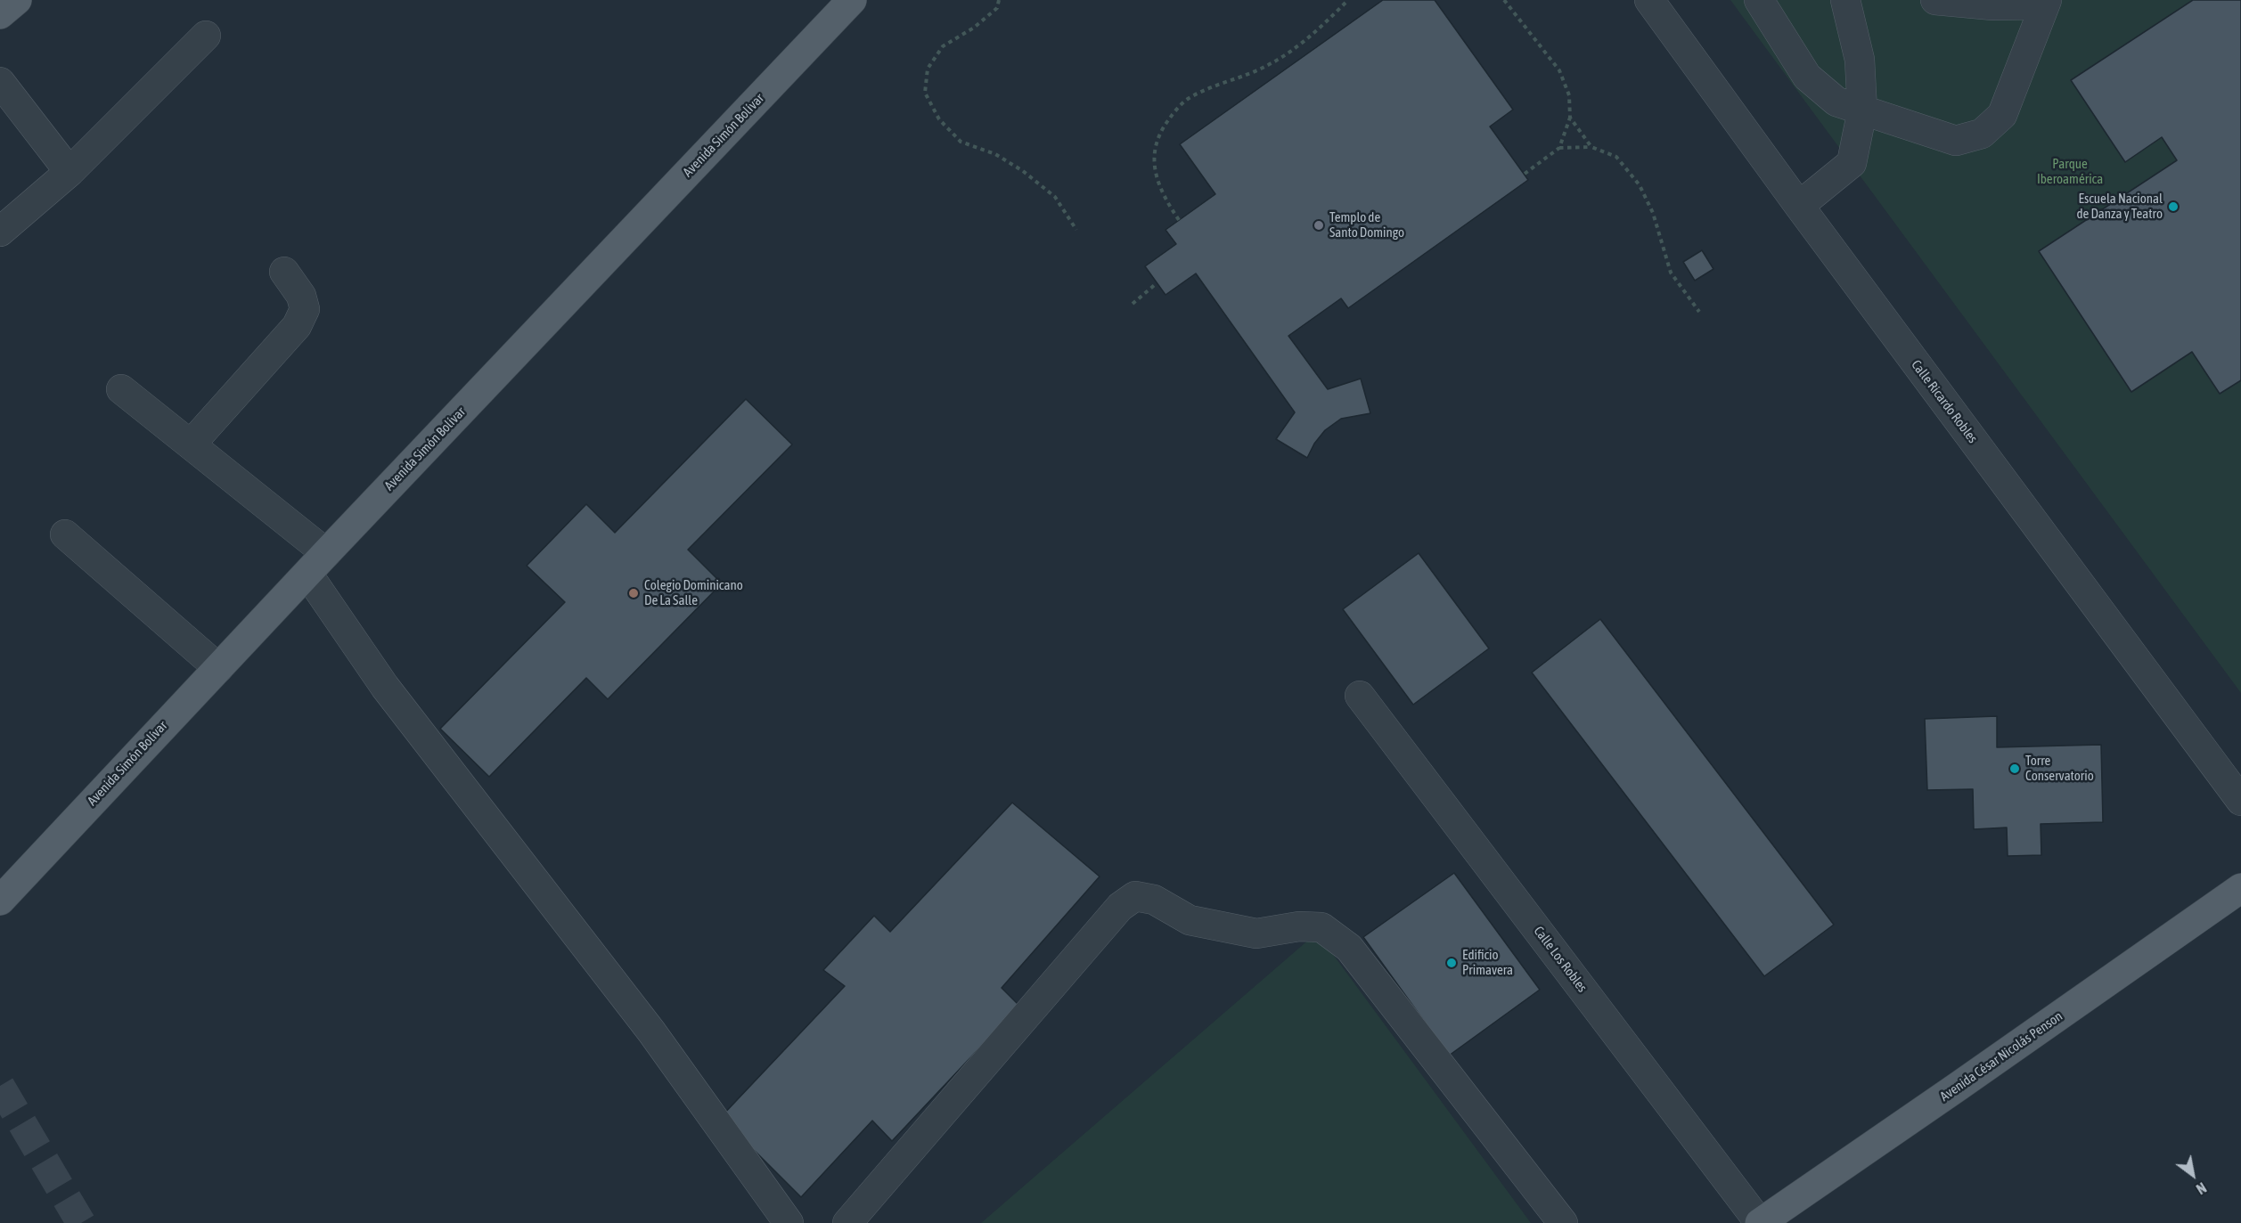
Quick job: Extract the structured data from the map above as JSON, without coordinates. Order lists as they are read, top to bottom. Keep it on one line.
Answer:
{"streets":{"main road":["Avenida Simón Bolívar","Avenida César Nicolás Penson"],"street":["Calle Ricardo Robles","Calle Los Robles"]},"crossings":[["Calle Los Robles","Avenida César Nicolás Penson"]],"parks":["Parque Iberoamérica"],"places":["Escuela Nacional de Danza y Teatro","Templo de Santo Domingo","Colegio Dominicano De La Salle","Torre Conservatorio","Edificio Primavera"],"north":"bottom right"}
